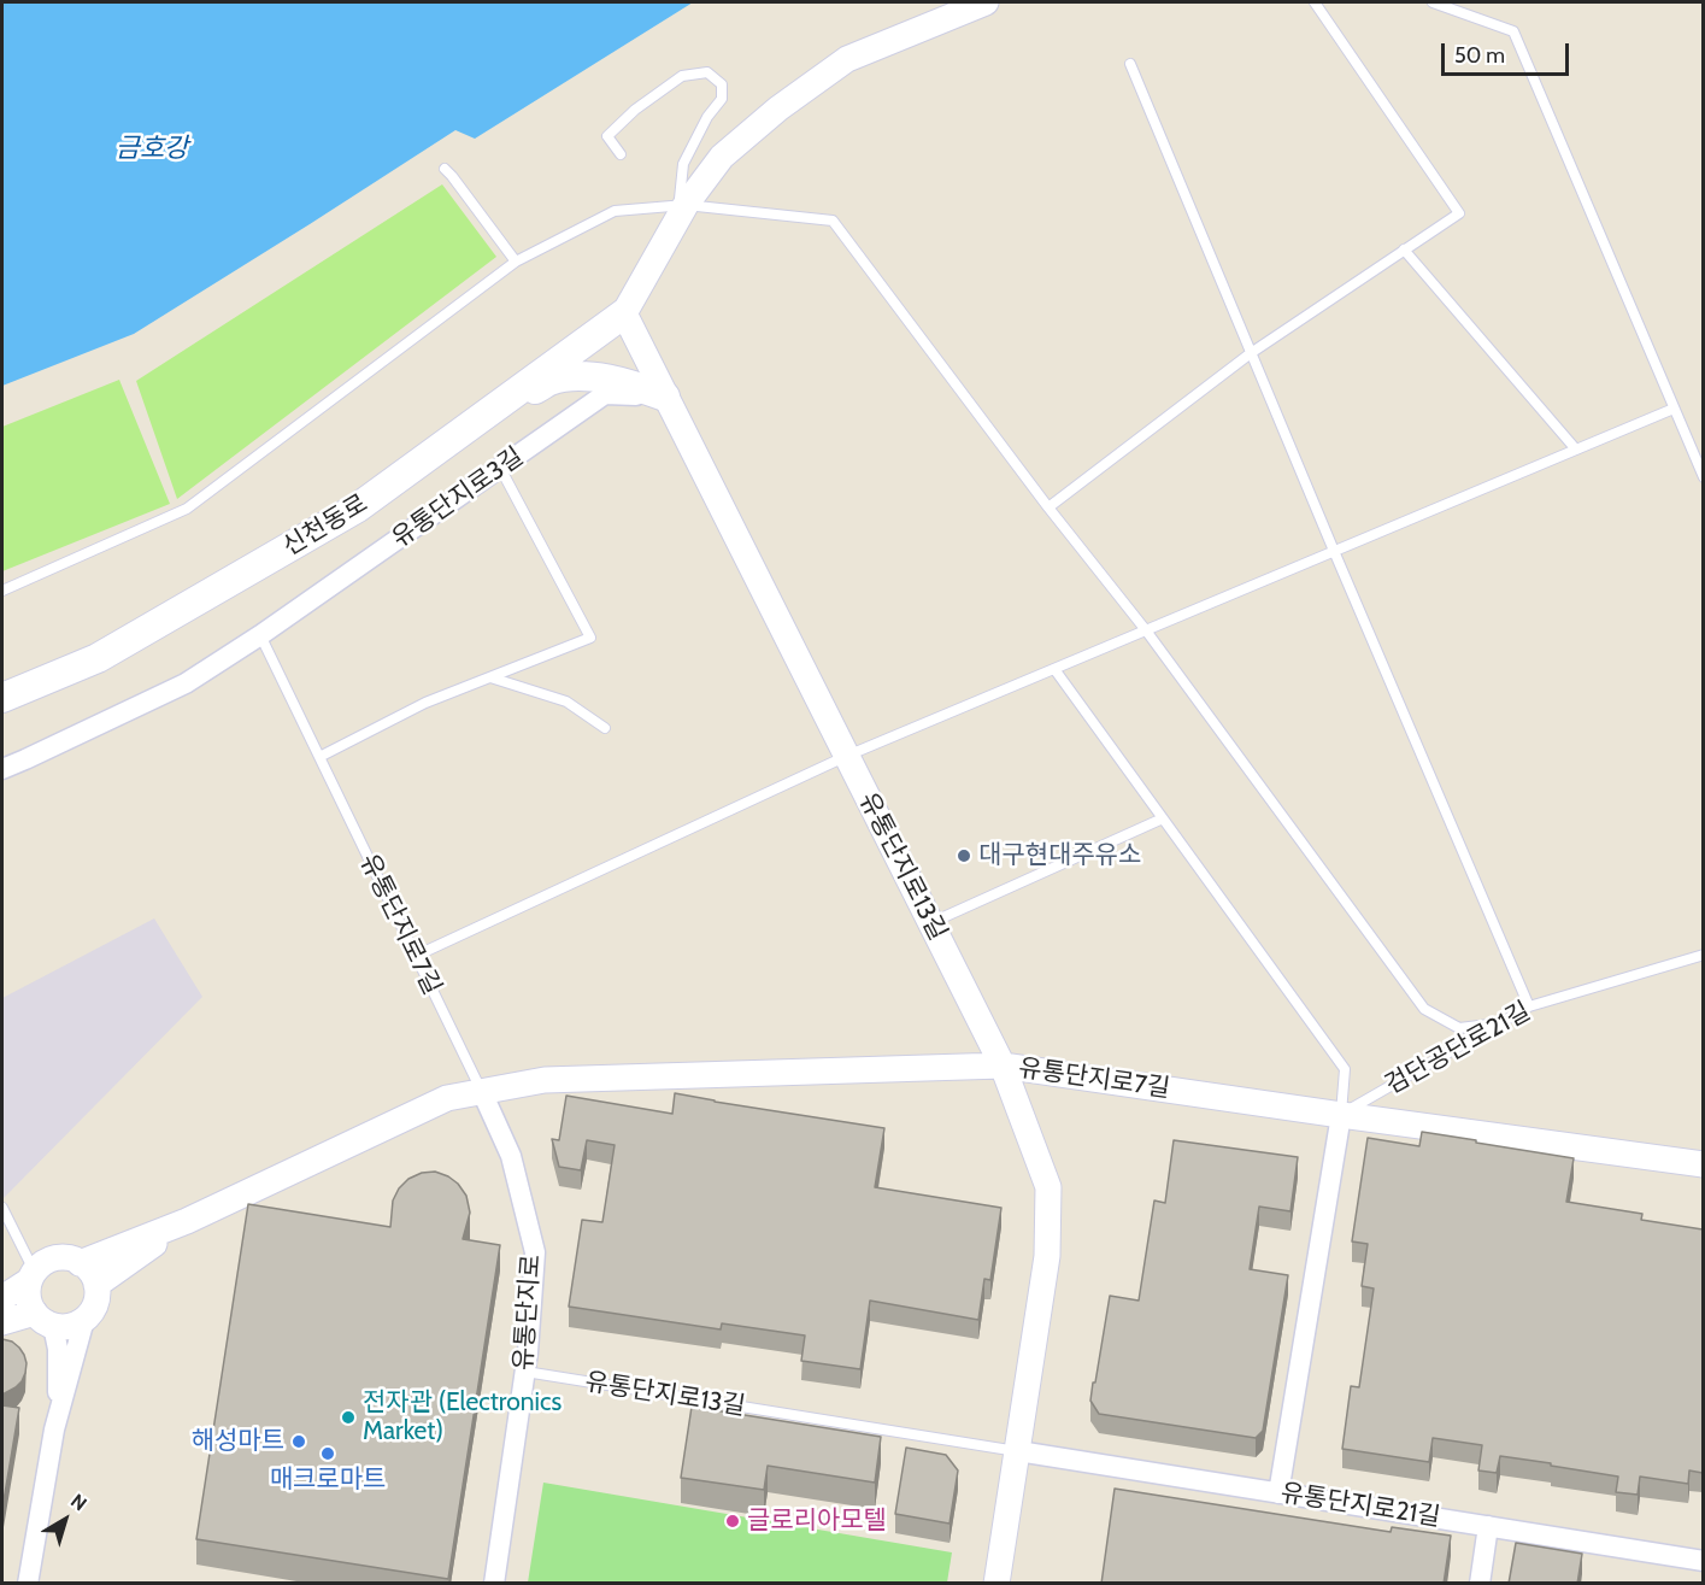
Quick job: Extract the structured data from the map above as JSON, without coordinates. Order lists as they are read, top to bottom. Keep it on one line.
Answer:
{"streets":{"main road":["신천동로"],"street":["유통단지로3길","유통단지로13길","유통단지로7길","유통단지로","유통단지로21길"],"lane":["검단공단로21길"]},"crossings":[["유통단지로3길","유통단지로13길"],["신천동로","유통단지로13길"],["유통단지로13길","유통단지로7길"],["유통단지로13길","유통단지로"],["유통단지로13길","유통단지로21길"],["유통단지로7길","검단공단로21길"],["유통단지로7길","유통단지로"]],"water":["금호강"],"places":["대구현대주유소","전자관 (Electronics Market)","해성마트","매크로마트","글로리아모텔"],"scale_bar":"50 m","north":"top right"}
